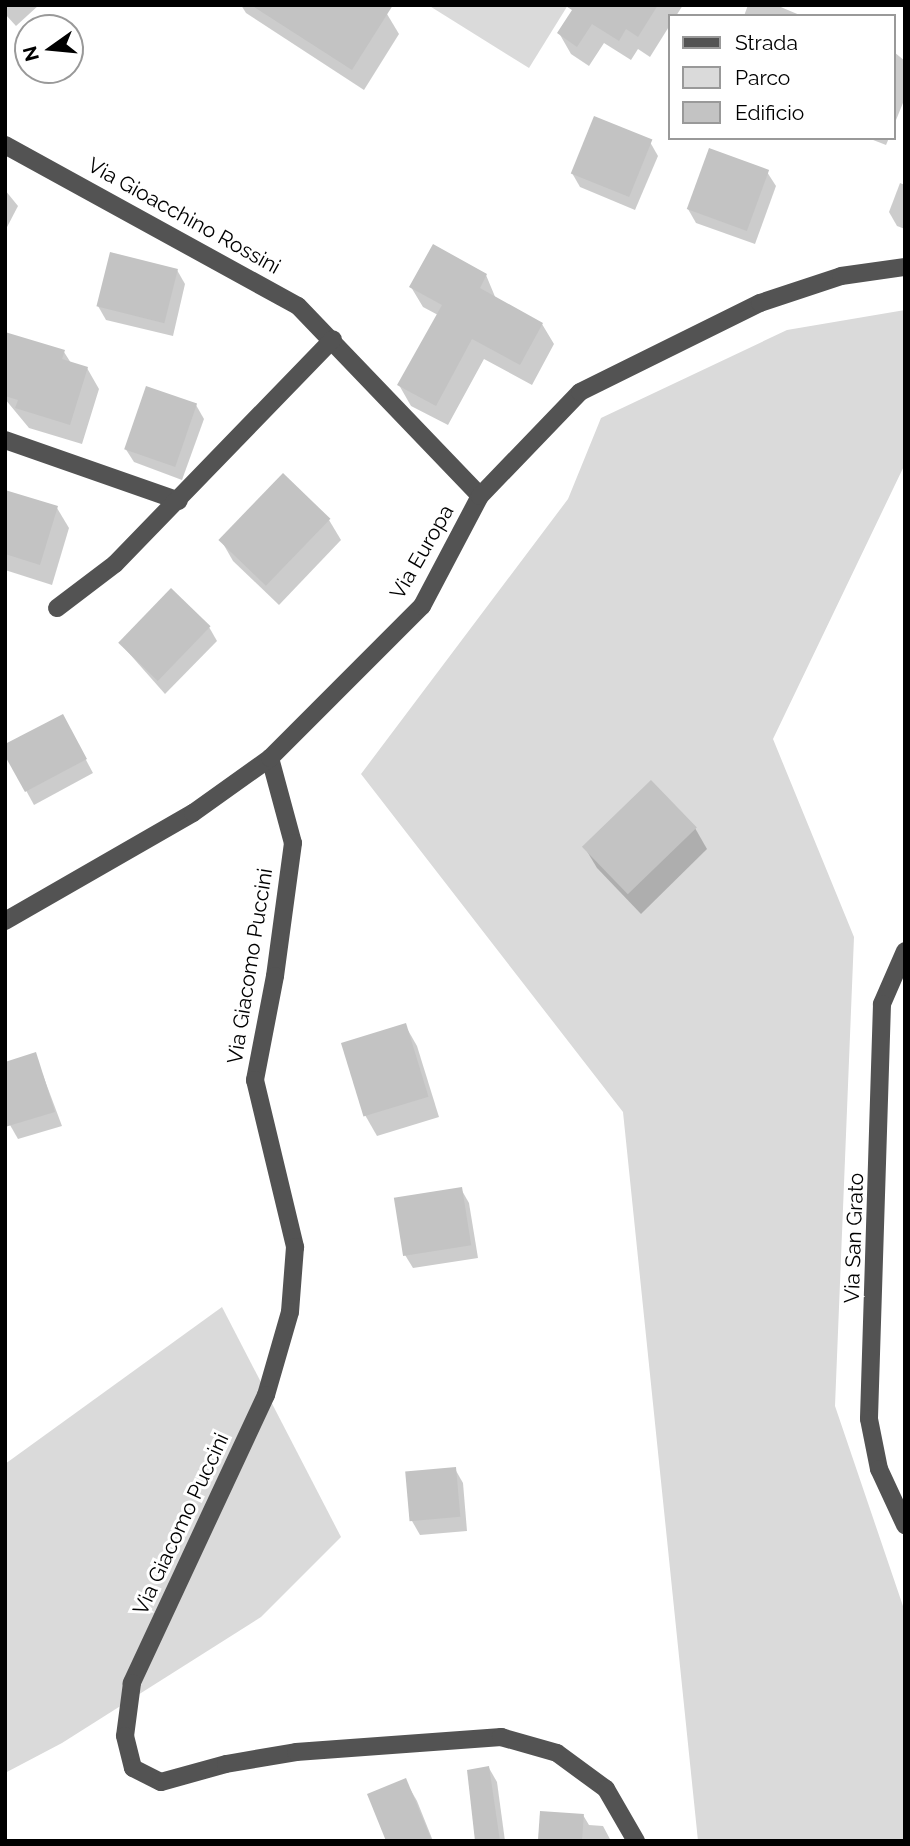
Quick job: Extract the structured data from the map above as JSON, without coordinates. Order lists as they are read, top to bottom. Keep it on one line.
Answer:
{"streets":{"street":["Via Gioacchino Rossini","Via Europa","Via Giacomo Puccini","Via San Grato"]},"crossings":[["Via Gioacchino Rossini","Via Europa"],["Via Europa","Via Giacomo Puccini"]],"legend":["Strada","Parco","Edificio"],"north":"left"}
